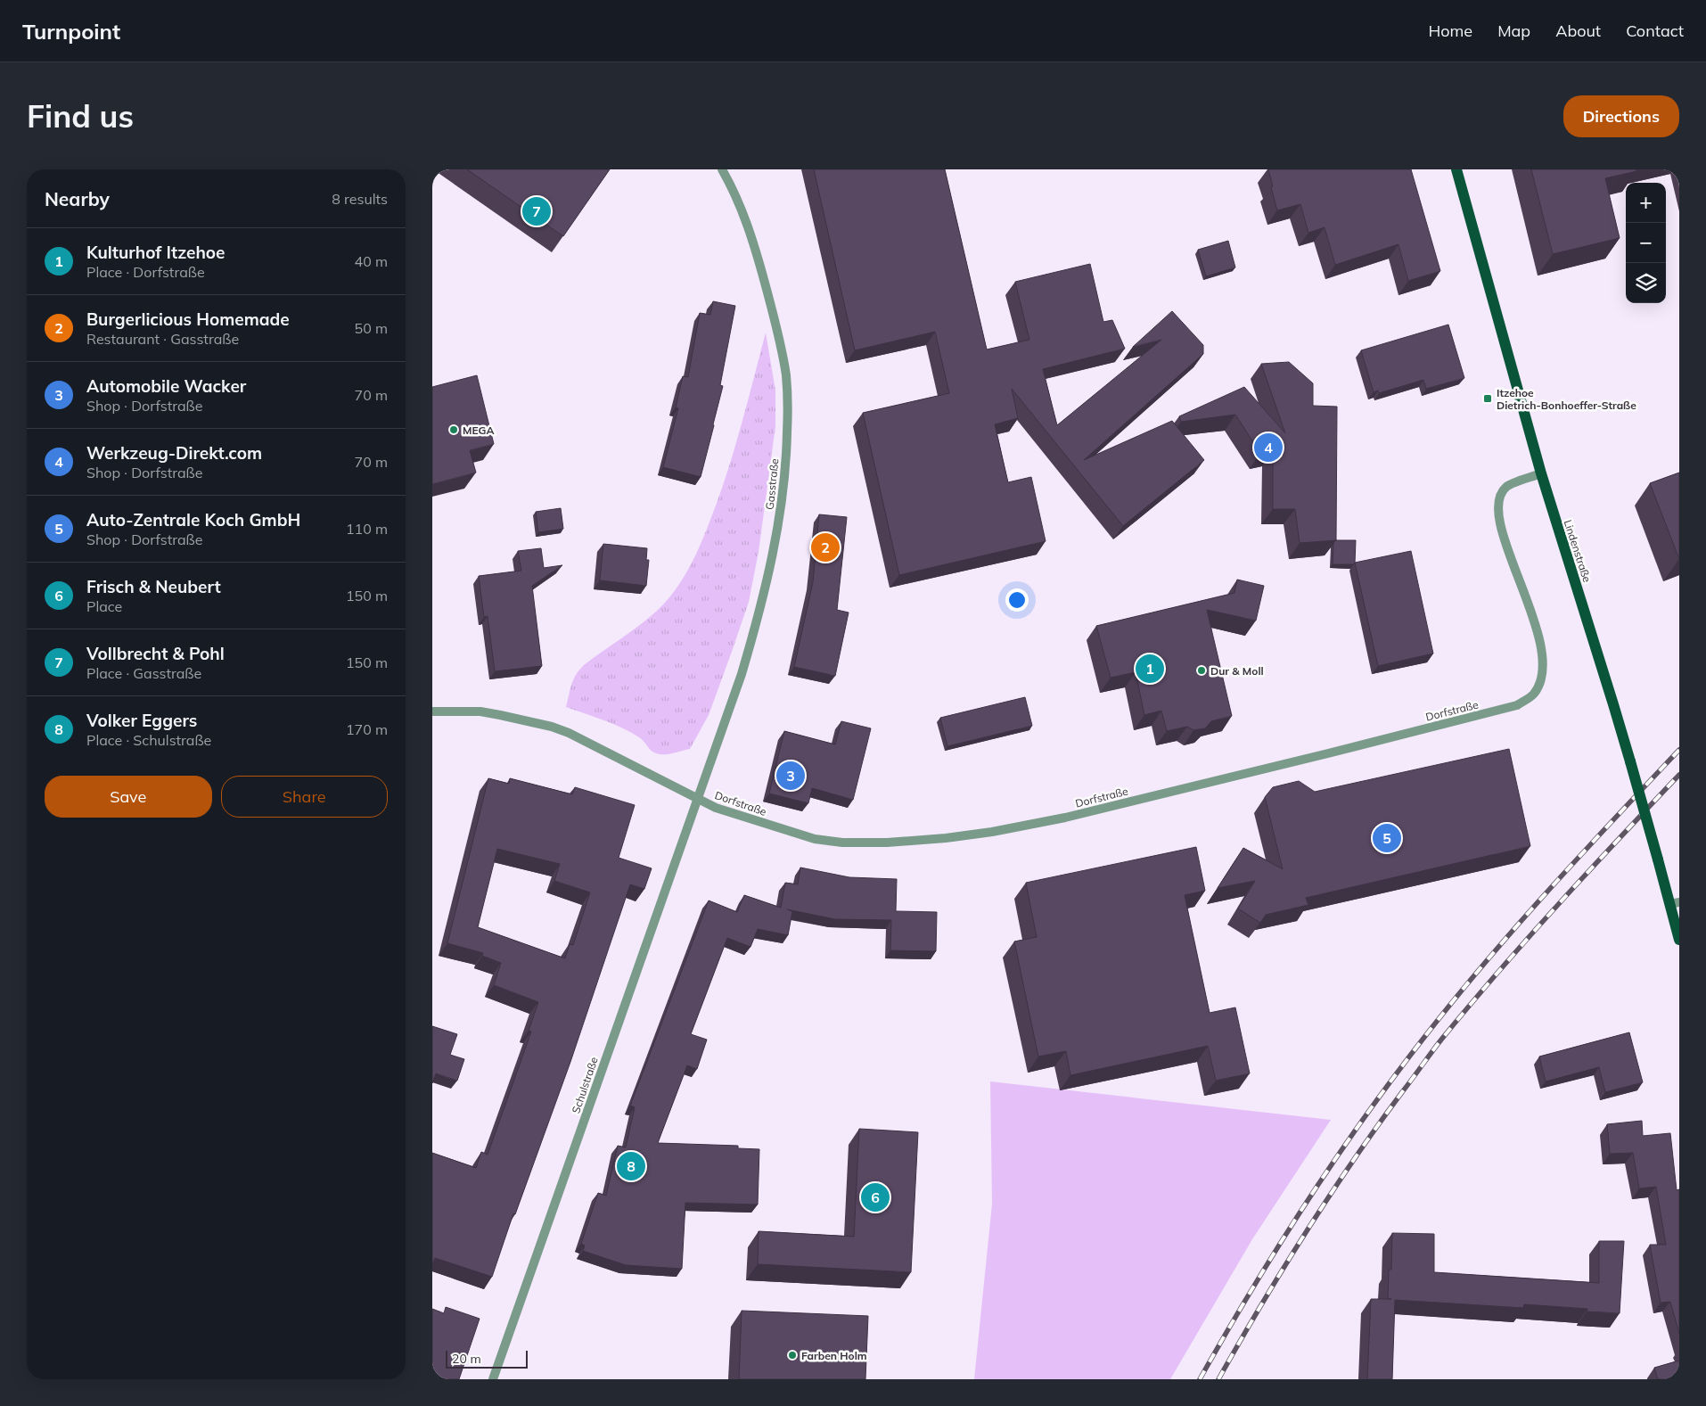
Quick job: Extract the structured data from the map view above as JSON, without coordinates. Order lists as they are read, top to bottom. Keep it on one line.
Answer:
{"streets":{"main road":["Lindenstraße"],"street":["Gasstraße","Dorfstraße","Schulstraße"]},"crossings":[["Gasstraße","Dorfstraße"],["Gasstraße","Schulstraße"],["Lindenstraße","Dorfstraße"],["Dorfstraße","Schulstraße"]],"places":{"transit":["Itzehoe Dietrich-Bonhoeffer-Straße"],"other":["MEGA","Dur & Moll","Farben Holm"]},"scale_bar":"20 m","page":{"header":"Turnpoint","nav":["Home","Map","About","Contact"],"buttons":["Directions",["Save","Share"]],"title":"Find us","heading":["Nearby","8 results"],"map_buttons":["+","−"],"pins":["7","4","2","1","3","5","8","6"],"list":[{"mark":"1","name":"Kulturhof Itzehoe","note":"Place · Dorfstraße","value":"40 m"},{"mark":"2","name":"Burgerlicious Homemade","note":"Restaurant · Gasstraße","value":"50 m"},{"mark":"3","name":"Automobile Wacker","note":"Shop · Dorfstraße","value":"70 m"},{"mark":"4","name":"Werkzeug-Direkt.com","note":"Shop · Dorfstraße","value":"70 m"},{"mark":"5","name":"Auto-Zentrale Koch GmbH","note":"Shop · Dorfstraße","value":"110 m"},{"mark":"6","name":"Frisch & Neubert","note":"Place","value":"150 m"},{"mark":"7","name":"Vollbrecht & Pohl","note":"Place · Gasstraße","value":"150 m"},{"mark":"8","name":"Volker Eggers","note":"Place · Schulstraße","value":"170 m"}],"scale":"20 m"}}
